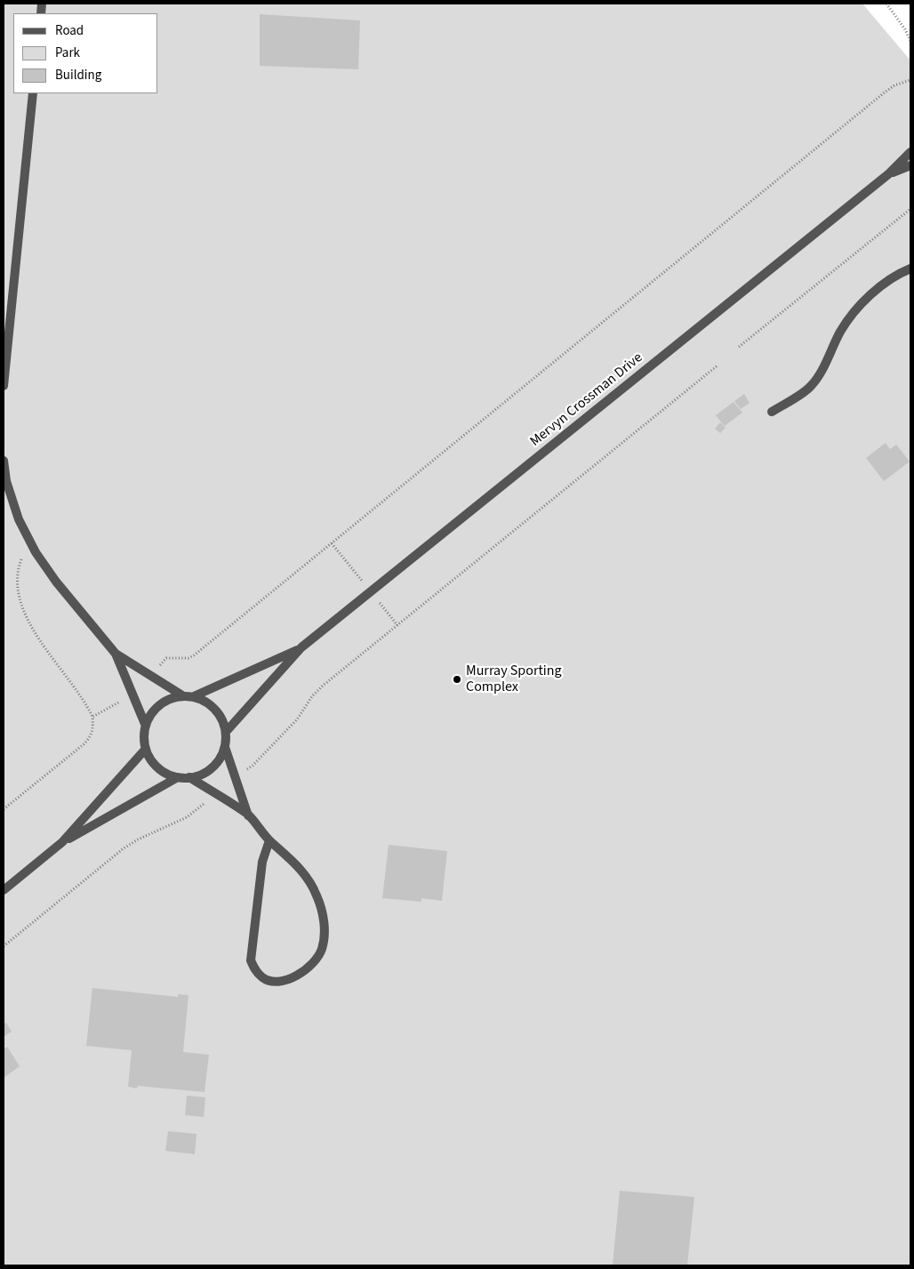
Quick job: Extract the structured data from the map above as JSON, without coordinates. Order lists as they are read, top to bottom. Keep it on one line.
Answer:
{"streets":{"street":["Mervyn Crossman Drive"]},"places":["Murray Sporting Complex"],"legend":["Road","Park","Building"]}
